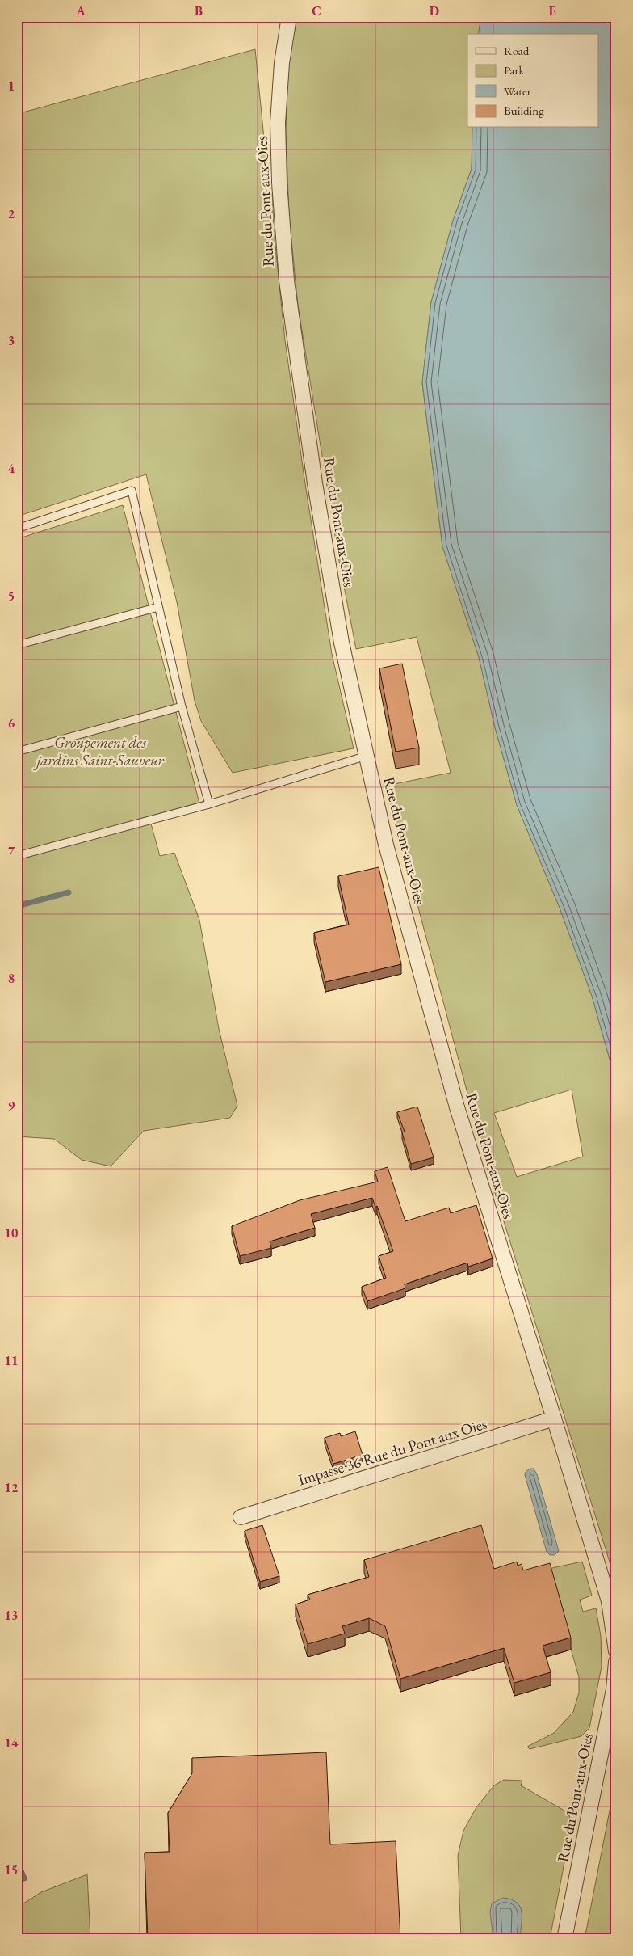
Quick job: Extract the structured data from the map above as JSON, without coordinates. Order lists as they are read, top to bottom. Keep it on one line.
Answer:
{"streets":{"street":["Rue du Pont-aux-Oies","Impasse 36 Rue du Pont aux Oies"]},"crossings":[["Rue du Pont-aux-Oies","Impasse 36 Rue du Pont aux Oies"]],"parks":["Groupement des jardins Saint-Sauveur"],"legend":["Road","Park","Water","Building"],"grid":{"columns":["A","B","C","D","E"],"rows":["1","2","3","4","5","6","7","8","9","10","11","12","13","14","15"]}}
